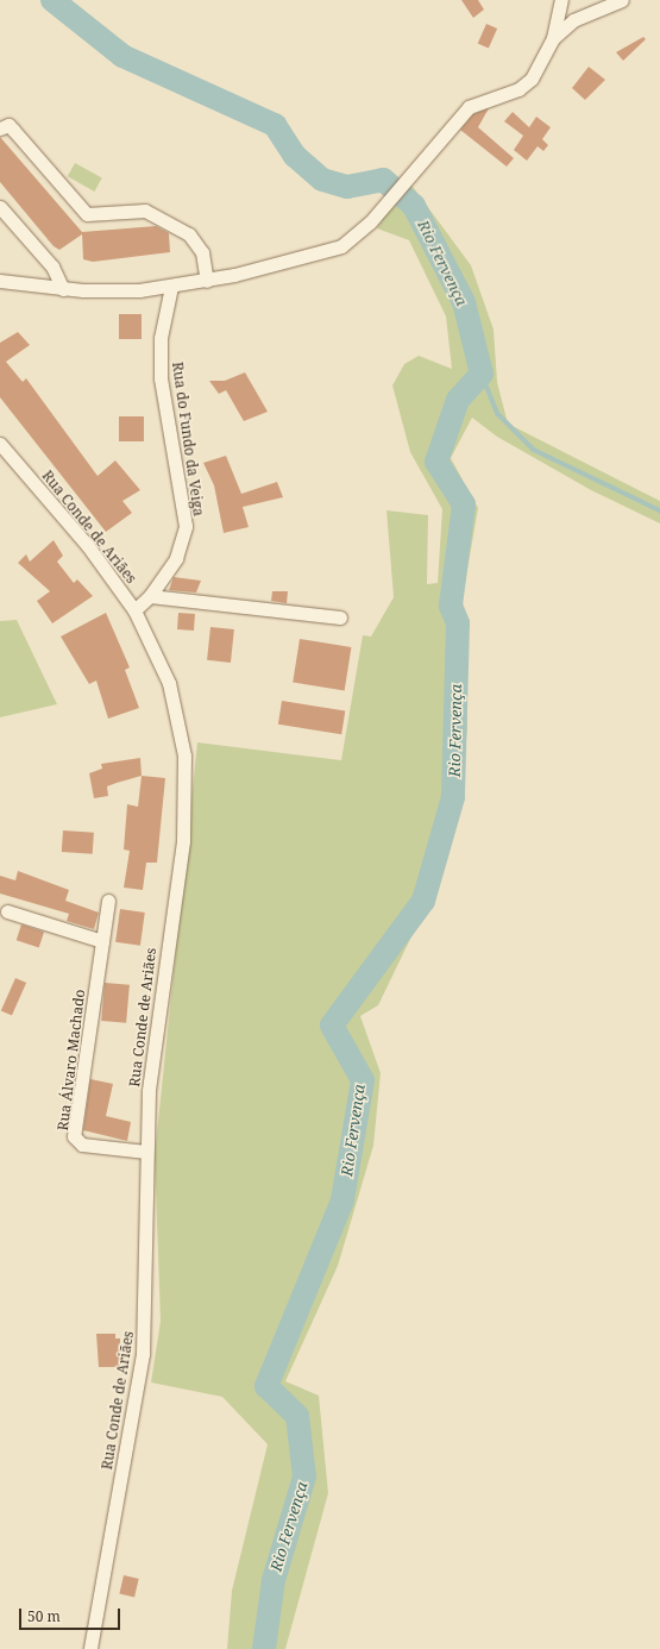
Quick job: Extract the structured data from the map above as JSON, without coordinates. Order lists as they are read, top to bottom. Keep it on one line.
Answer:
{"streets":{"street":["Rua do Fundo da Veiga","Rua Conde de Ariães","Rua Álvaro Machado"]},"crossings":[["Rua do Fundo da Veiga","Rua Conde de Ariães"],["Rua Conde de Ariães","Rua Álvaro Machado"]],"water":["Rio Fervença"],"scale_bar":"50 m"}
